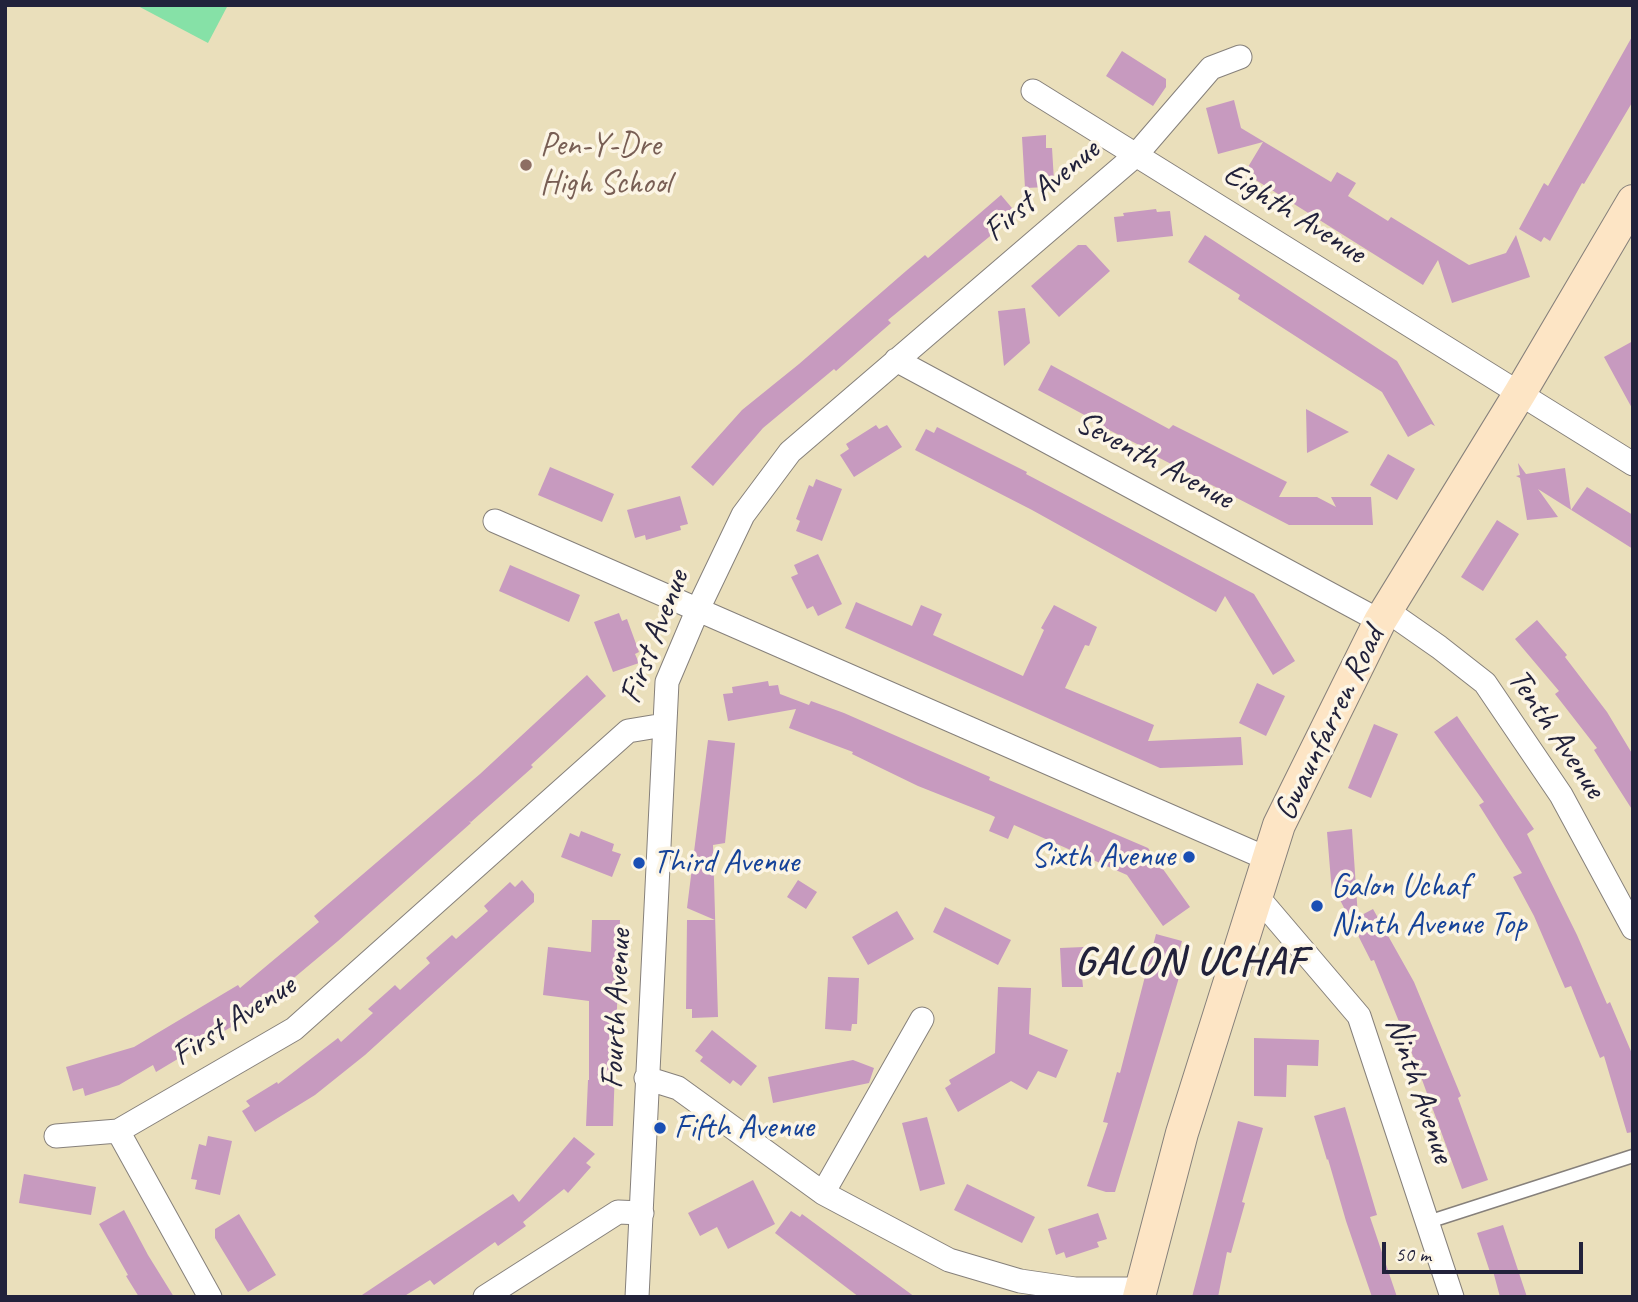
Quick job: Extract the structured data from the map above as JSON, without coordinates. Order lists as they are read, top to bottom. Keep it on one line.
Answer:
{"streets":{"street":["First Avenue","Eighth Avenue","Seventh Avenue","Gwaunfarren Road","Tenth Avenue","Fourth Avenue","Ninth Avenue"]},"crossings":[["First Avenue","Eighth Avenue"],["First Avenue","Seventh Avenue"],["First Avenue","Fourth Avenue"],["Eighth Avenue","Gwaunfarren Road"],["Seventh Avenue","Gwaunfarren Road"],["Seventh Avenue","Tenth Avenue"],["Gwaunfarren Road","Tenth Avenue"],["Gwaunfarren Road","Ninth Avenue"]],"districts":["GALON UCHAF"],"places":["Pen-Y-Dre High School","Sixth Avenue","Third Avenue","Galon Uchaf Ninth Avenue Top","Fifth Avenue"],"scale_bar":"50 m"}
